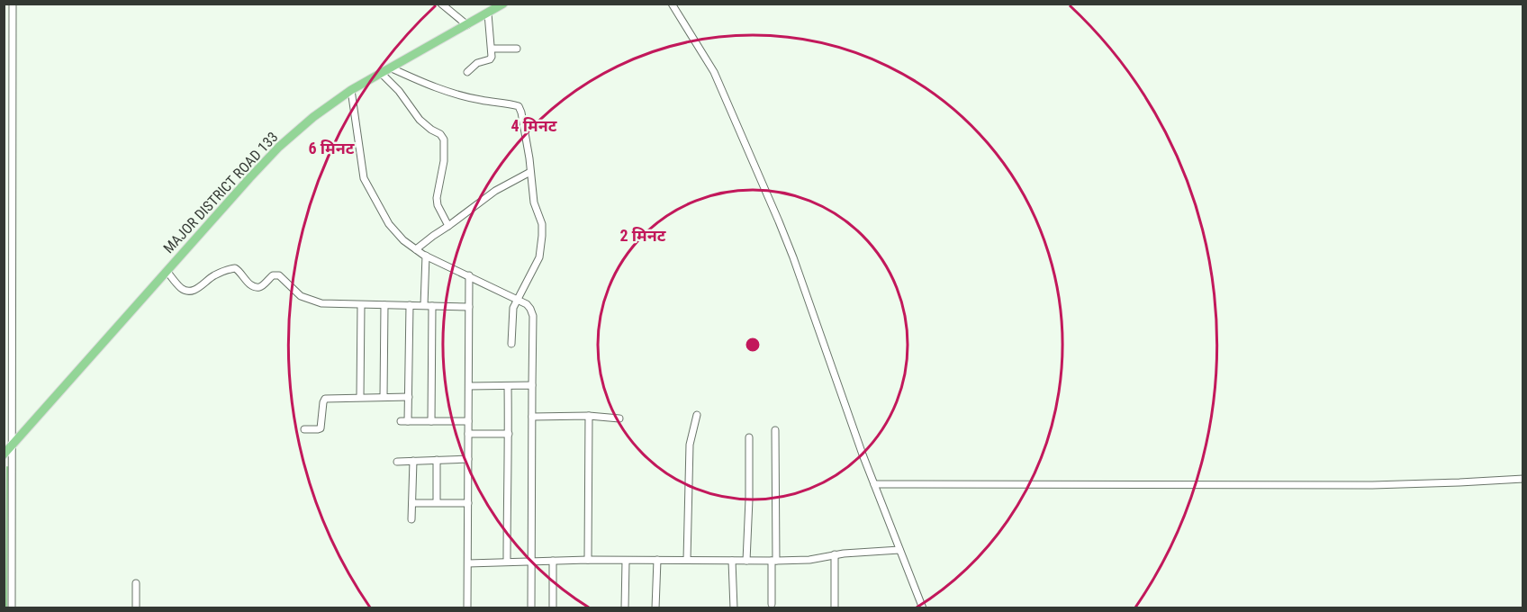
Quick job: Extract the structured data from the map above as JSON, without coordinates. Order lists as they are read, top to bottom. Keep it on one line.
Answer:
{"streets":{"main road":["MAJOR DISTRICT ROAD 133"]},"rings":["4 मिनट","6 मिनट","2 मिनट"]}
